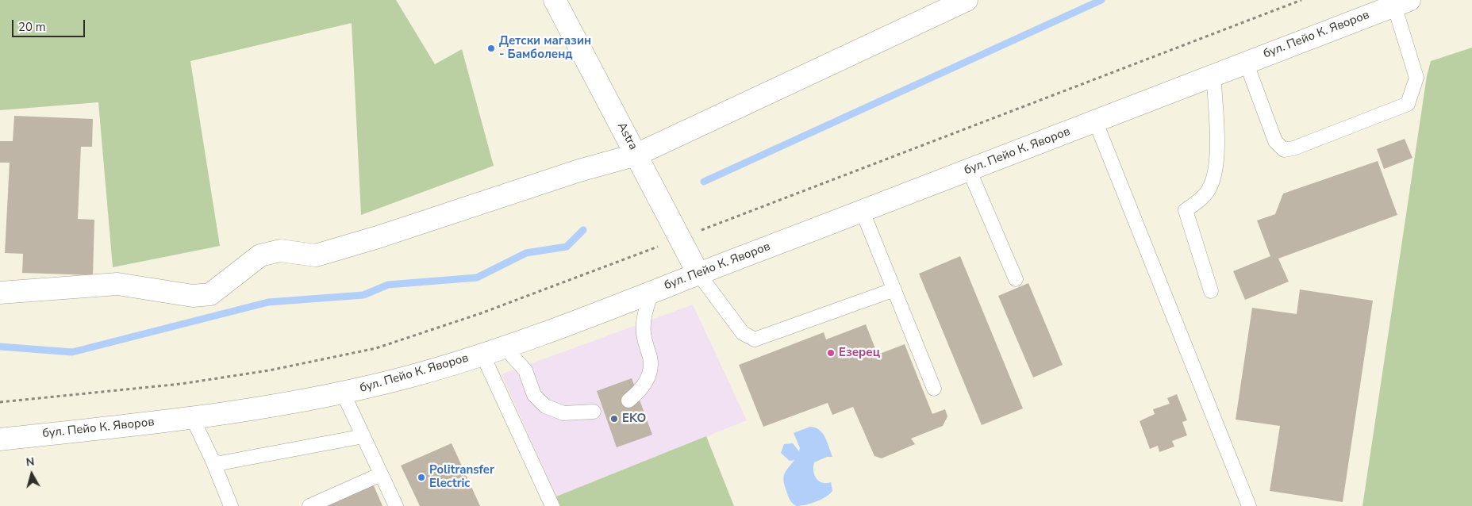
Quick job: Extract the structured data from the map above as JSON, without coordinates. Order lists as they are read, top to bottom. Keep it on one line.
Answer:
{"streets":{"street":["бул. Пейо К. Яворов","Astra"]},"crossings":[["бул. Пейо К. Яворов","Astra"]],"places":["Детски магазин - Бамболенд","Езерец","EKO","Politransfer Electric"],"scale_bar":"20 m","north":"top"}
